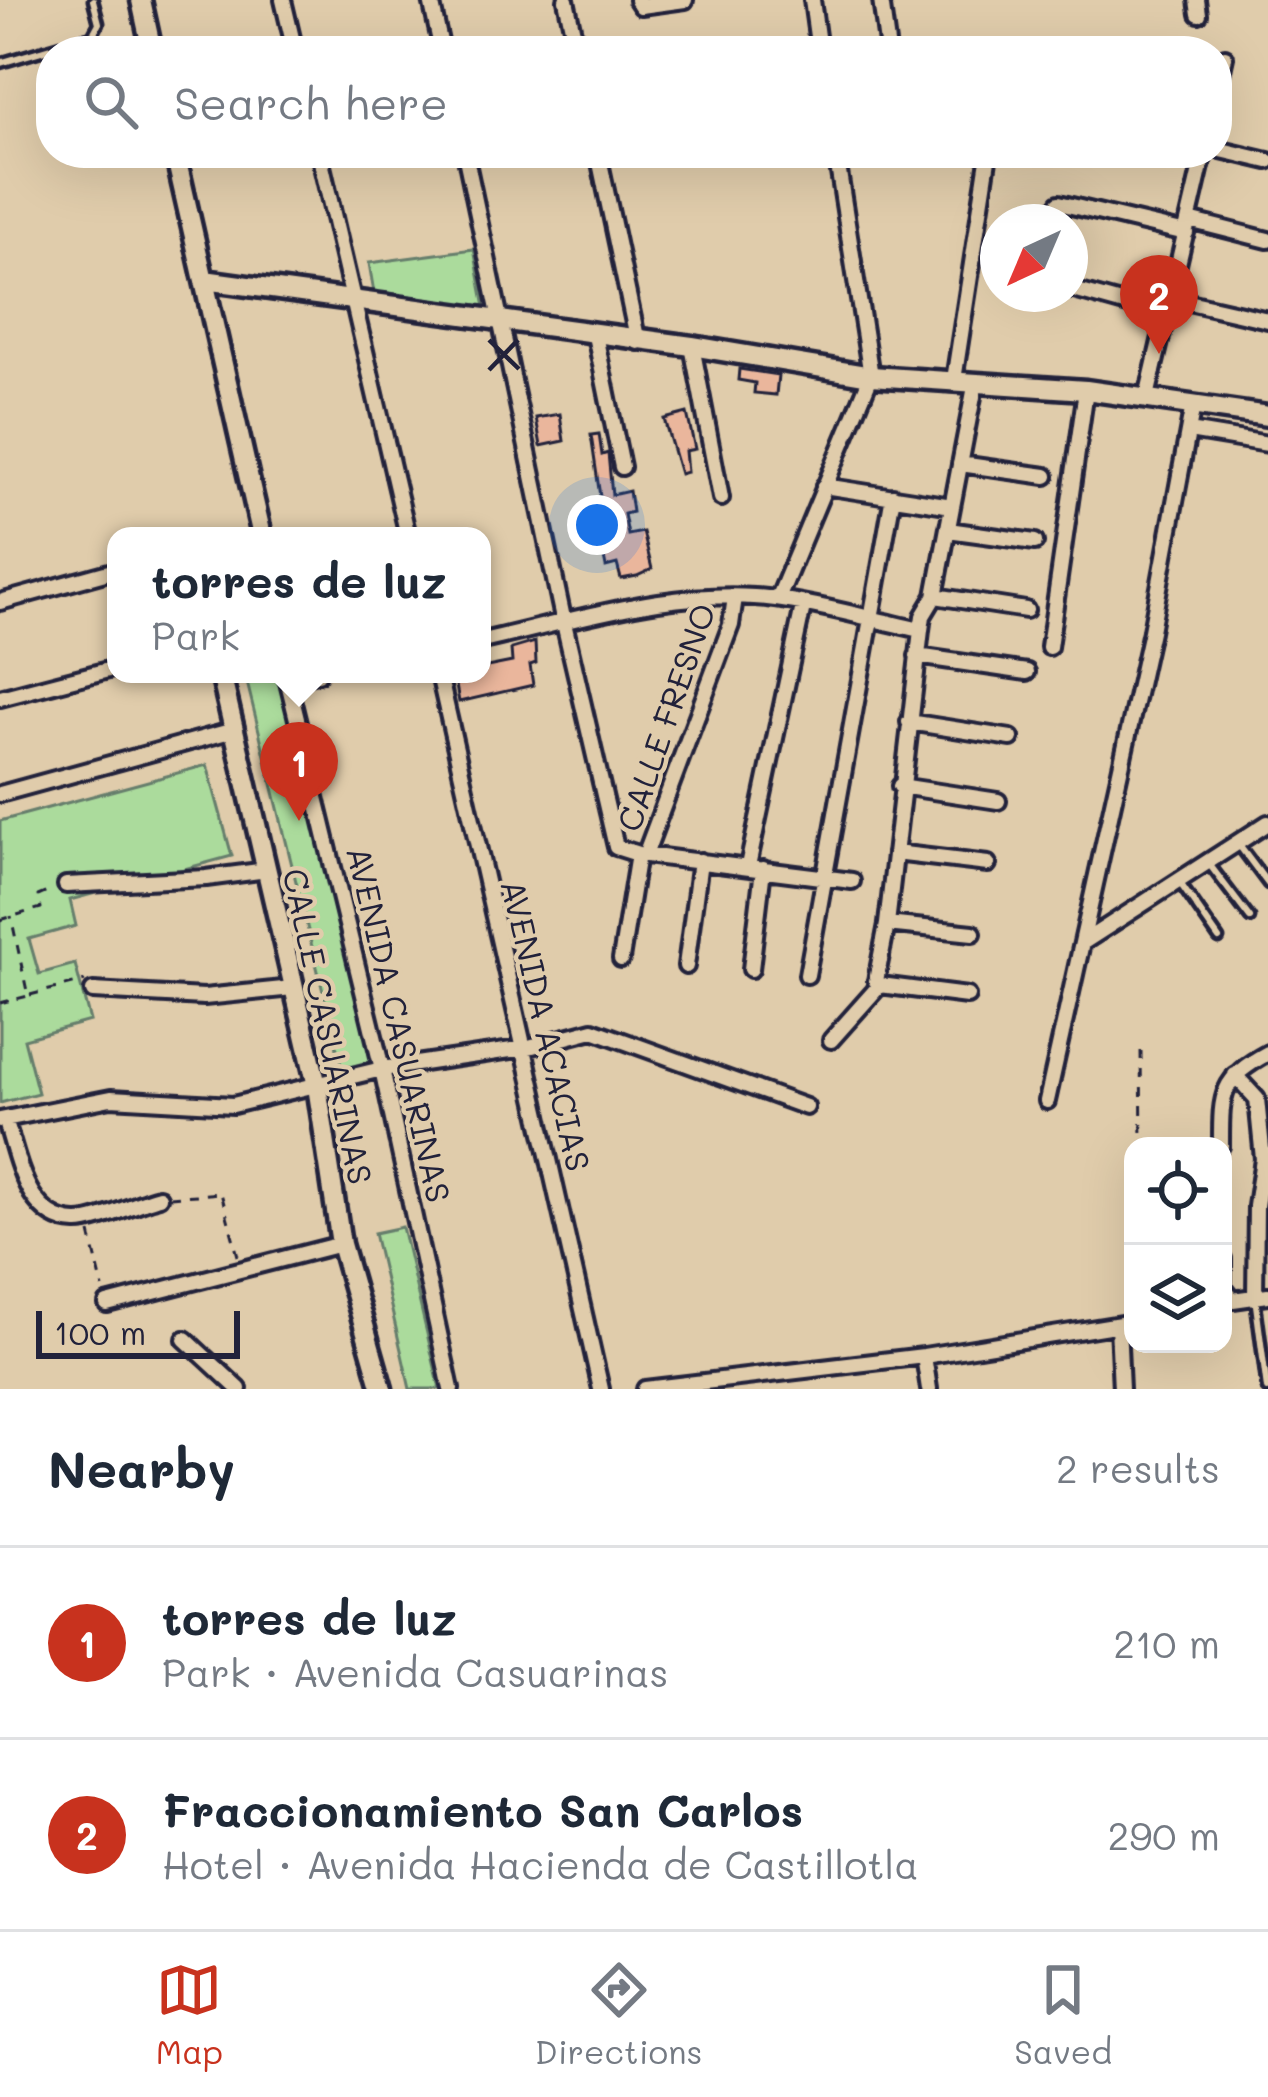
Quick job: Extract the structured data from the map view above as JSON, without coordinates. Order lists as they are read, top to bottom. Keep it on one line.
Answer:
{"streets":{"street":["CALLE FRESNO","AVENIDA CASUARINAS","AVENIDA ACACIAS","CALLE CASUARINAS"]},"scale_bar":"100 m","north":"bottom left","page":{"search":"Search here","pins":["2","1"],"popup":["torres de luz","Park"],"scale":"100 m","heading":["Nearby","2 results"],"list":[{"mark":"1","name":"torres de luz","note":"Park · Avenida Casuarinas","value":"210 m"},{"mark":"2","name":"Fraccionamiento San Carlos","note":"Hotel · Avenida Hacienda de Castillotla","value":"290 m"}],"nav":["Map","Directions","Saved"]}}
